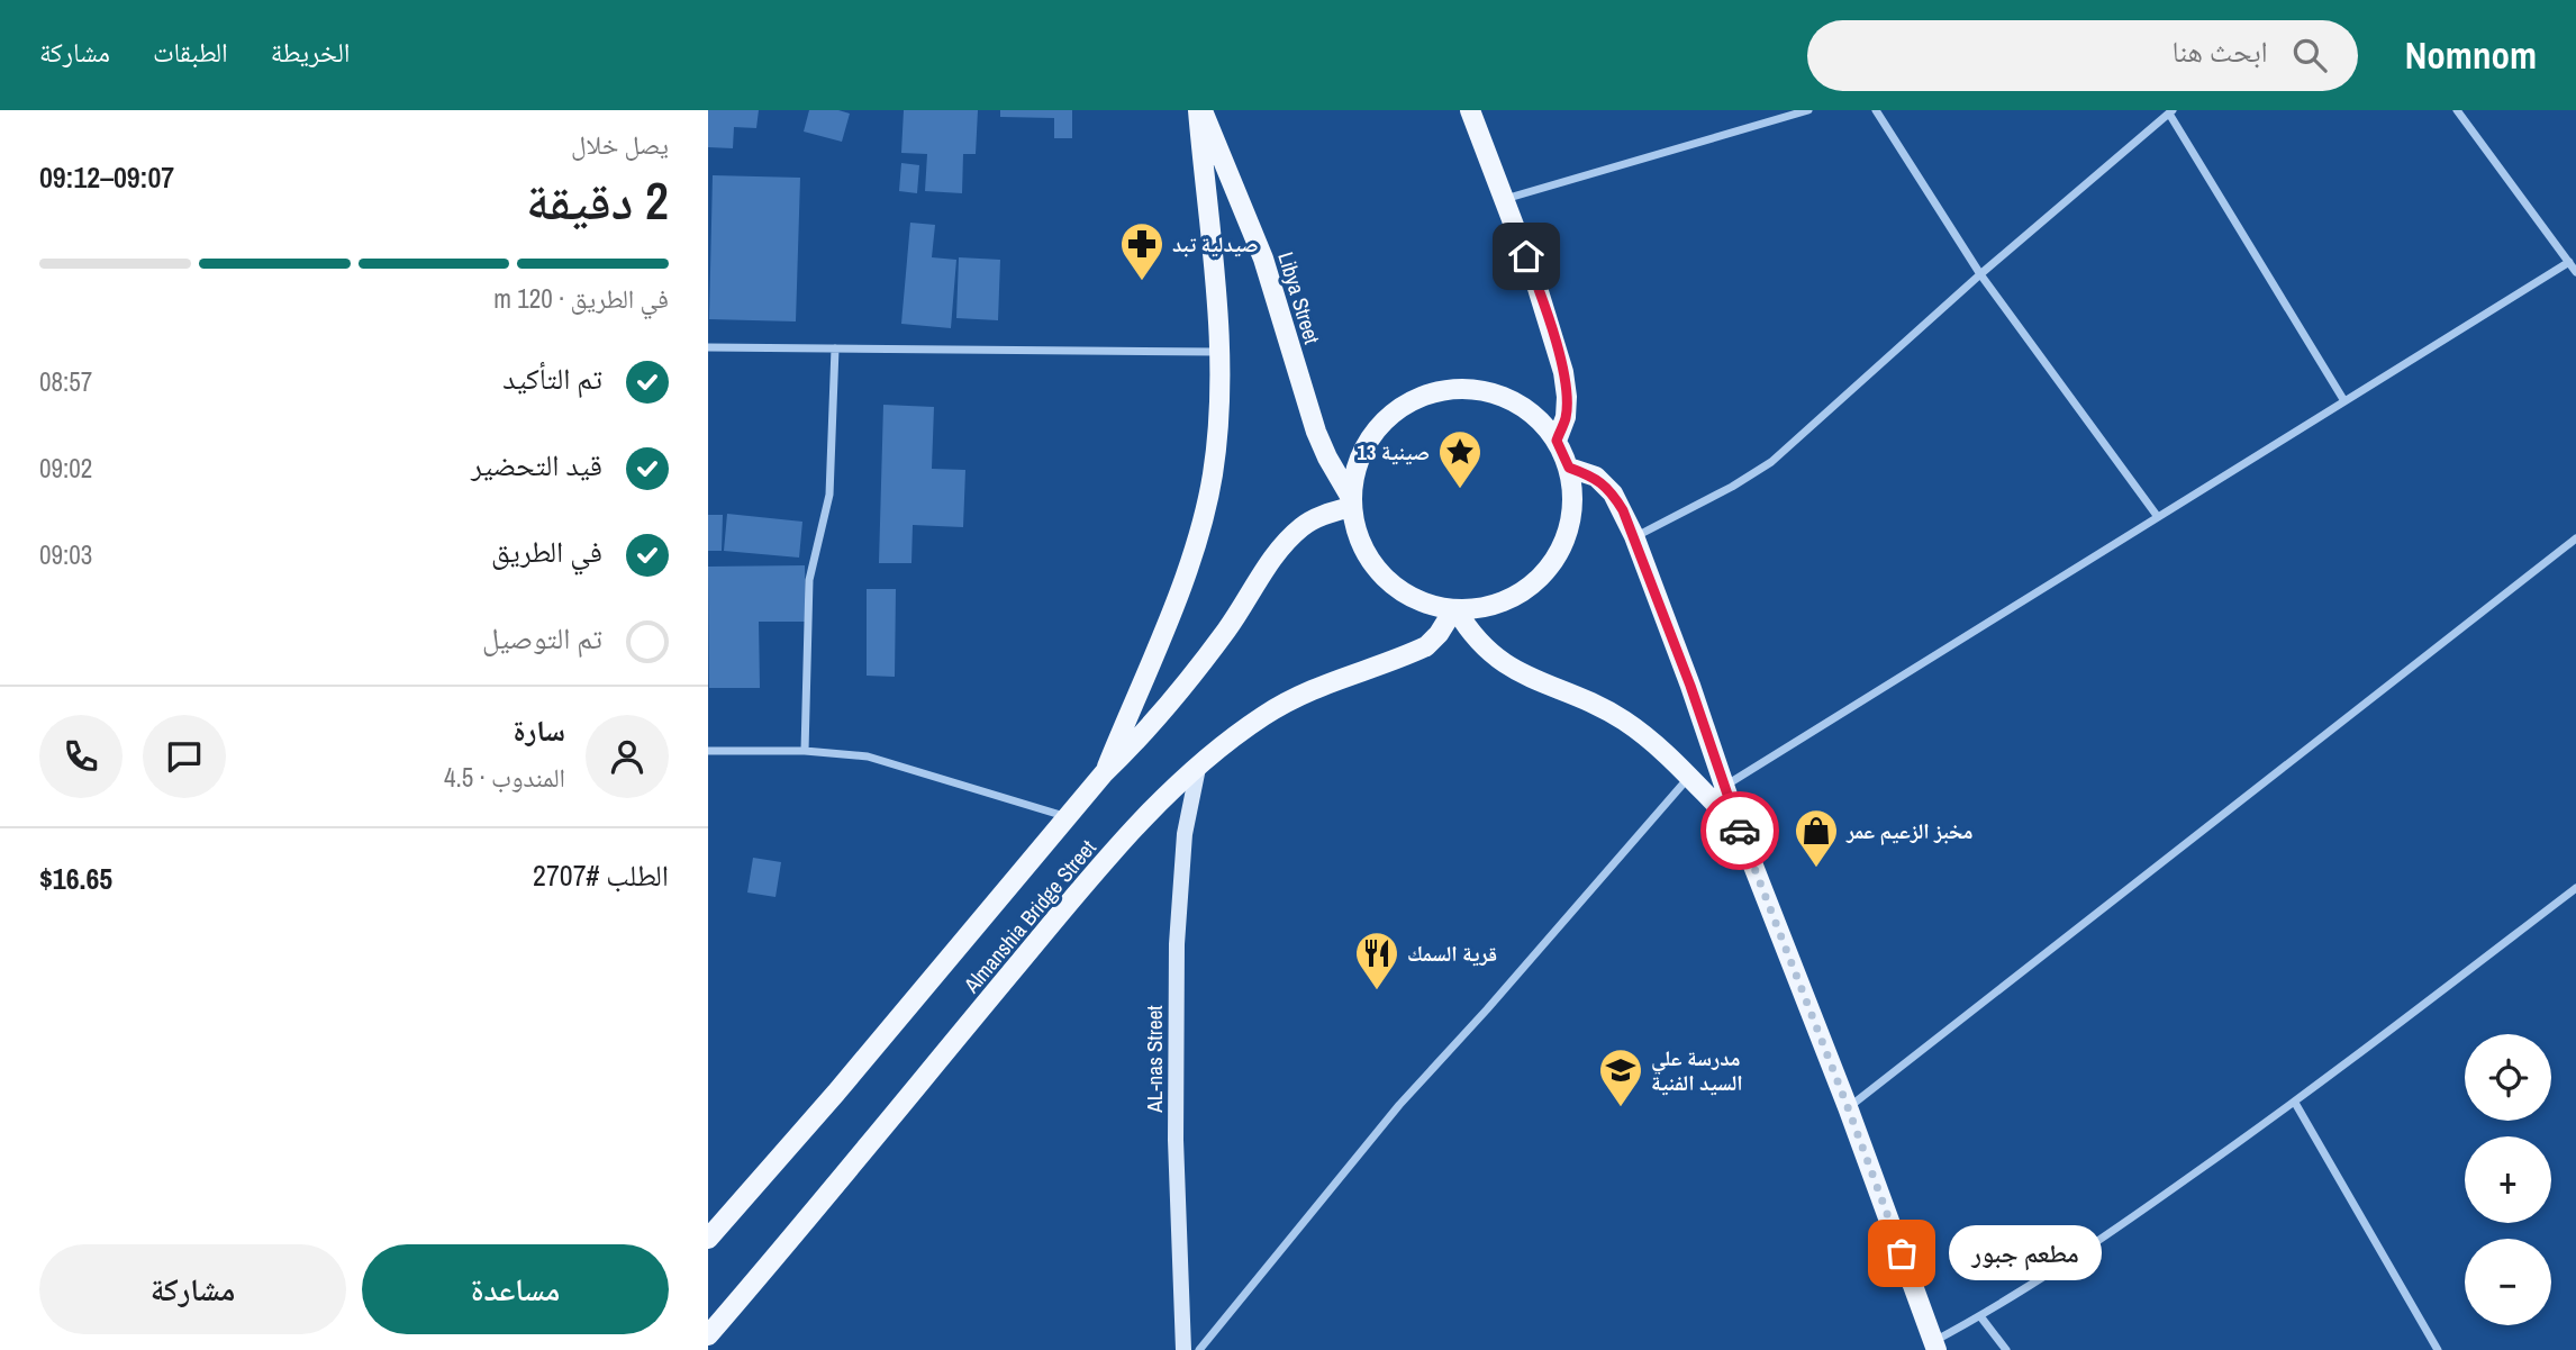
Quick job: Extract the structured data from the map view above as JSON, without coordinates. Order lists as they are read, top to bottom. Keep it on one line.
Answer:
{"streets":{"main road":["Libya Street","Almanshia Bridge Street"],"street":["AL-nas Street"]},"crossings":[["Libya Street","Almanshia Bridge Street"],["Almanshia Bridge Street","AL-nas Street"]],"places":{"pharmacy":["صيدلية تبد"],"place":["صينية 13"],"shop":["مخبز الزعيم عمر"],"restaurant":["قرية السمك"],"school or university":["مدرسة علي السيد الفنية"],"other":["مطعم جبور"]},"page":{"header":"Nomnom","search":"ابحث هنا","nav":["الخريطة","الطبقات","مشاركة"],"heading":["2 دقيقة","يصل خلال","09:07–09:12"],"panel":["سارة","المندوب · 4.5","الطلب #2707","$16.65"],"bar":"في الطريق · 120 m","list":[["تم التأكيد","08:57"],["قيد التحضير","09:02"],["في الطريق","09:03"],"تم التوصيل"],"map_buttons":["+","−"],"bubble":"مطعم جبور","buttons":["مساعدة","مشاركة"]}}
